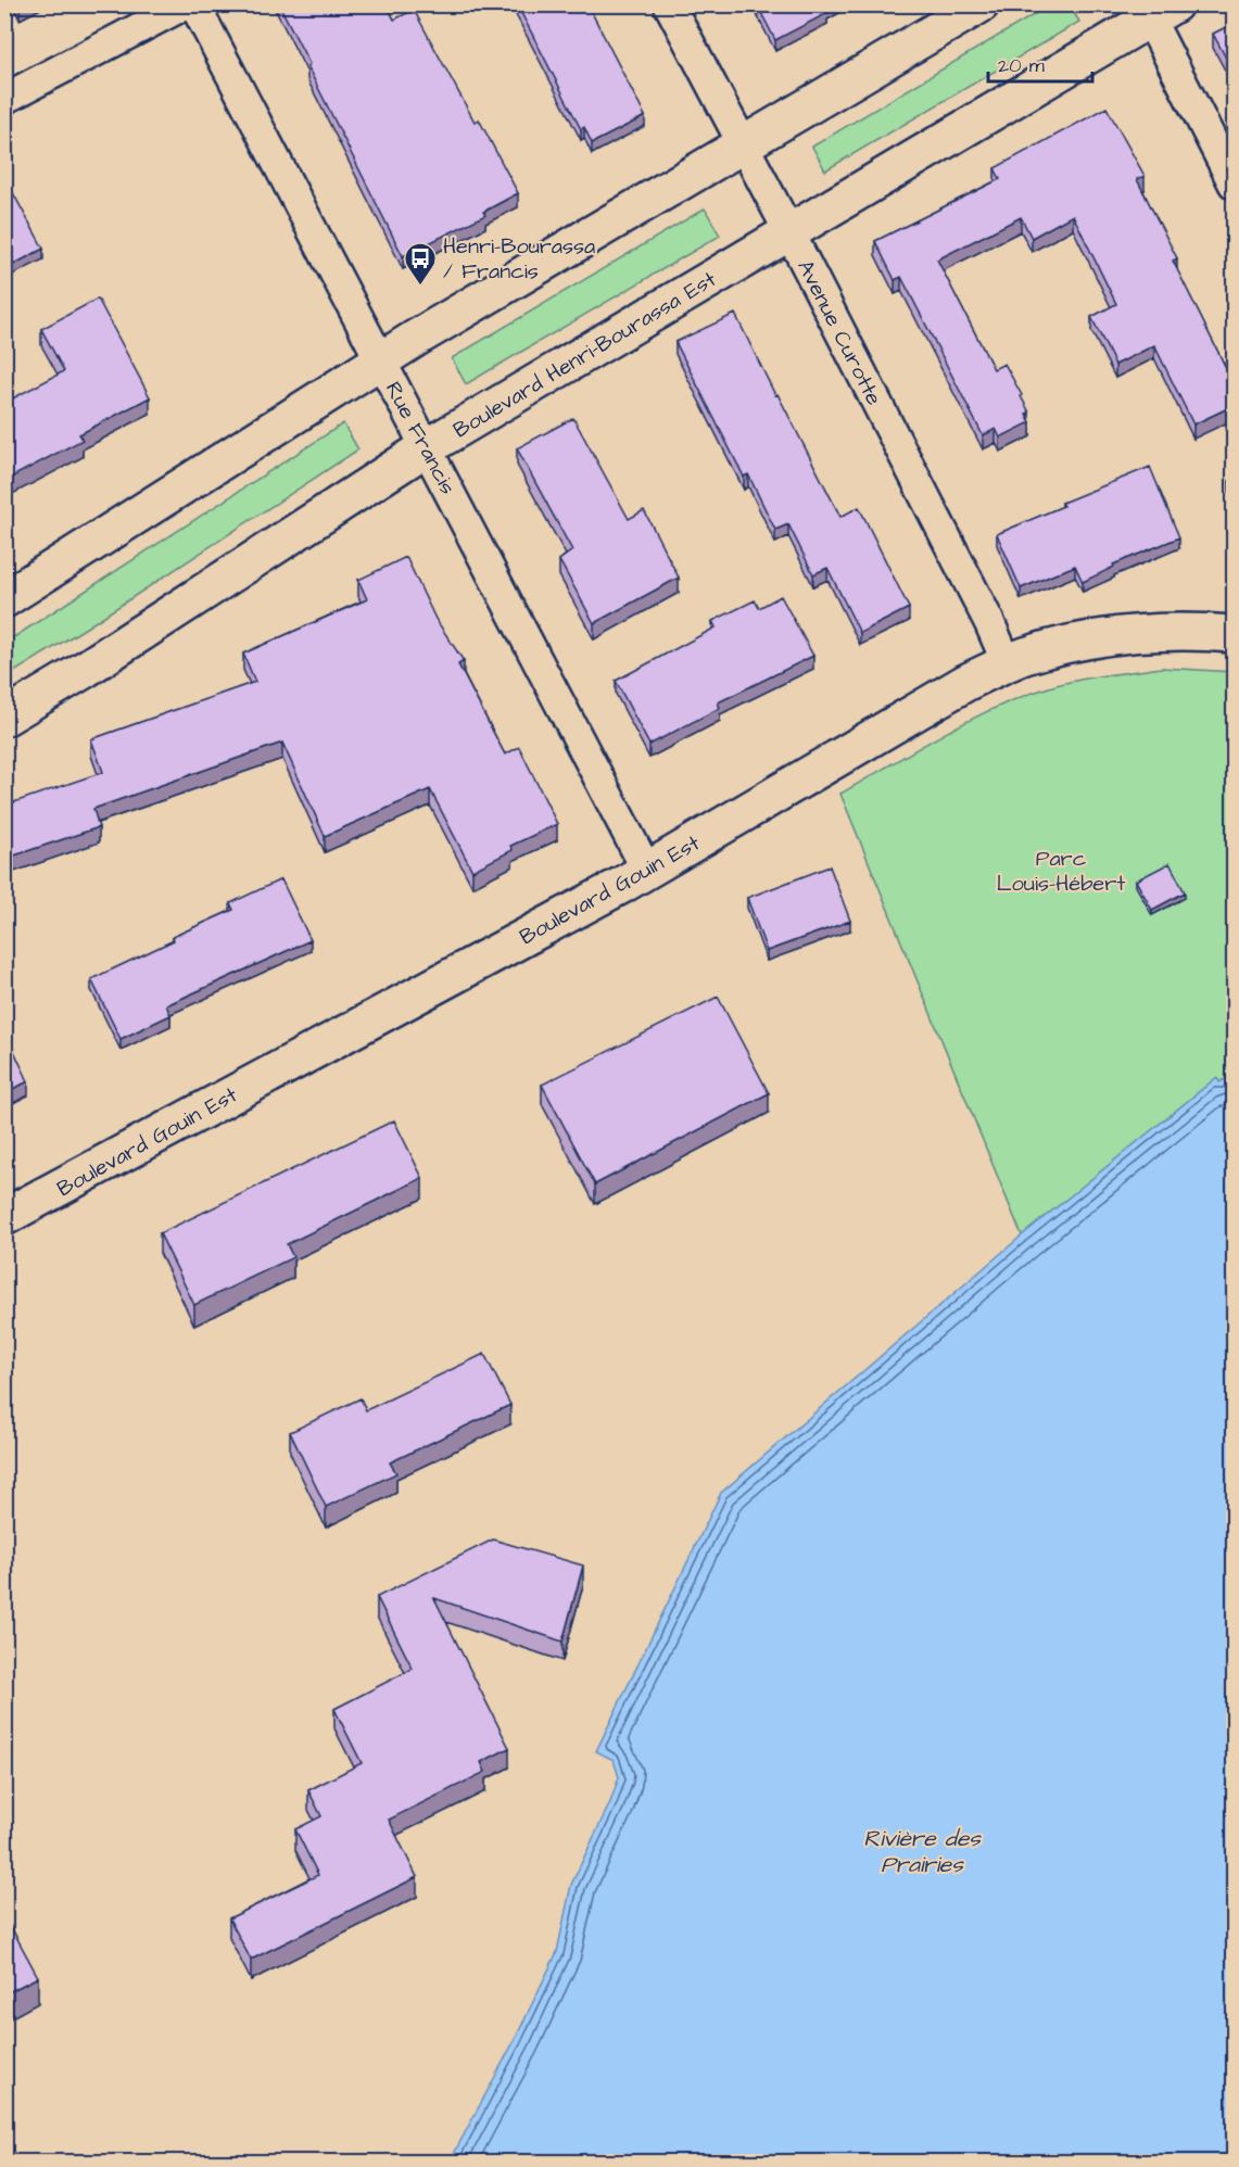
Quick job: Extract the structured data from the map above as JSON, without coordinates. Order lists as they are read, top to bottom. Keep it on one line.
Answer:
{"streets":{"main road":["Boulevard Henri-Bourassa Est","Boulevard Gouin Est"],"street":["Avenue Curotte","Rue Francis"]},"crossings":[["Avenue Curotte","Boulevard Henri-Bourassa Est"],["Avenue Curotte","Boulevard Gouin Est"],["Boulevard Henri-Bourassa Est","Rue Francis"],["Rue Francis","Boulevard Gouin Est"]],"water":["Rivière des Prairies"],"parks":["Parc Louis-Hébert"],"places":{"bus stop":["Henri-Bourassa / Francis"]},"scale_bar":"20 m"}
